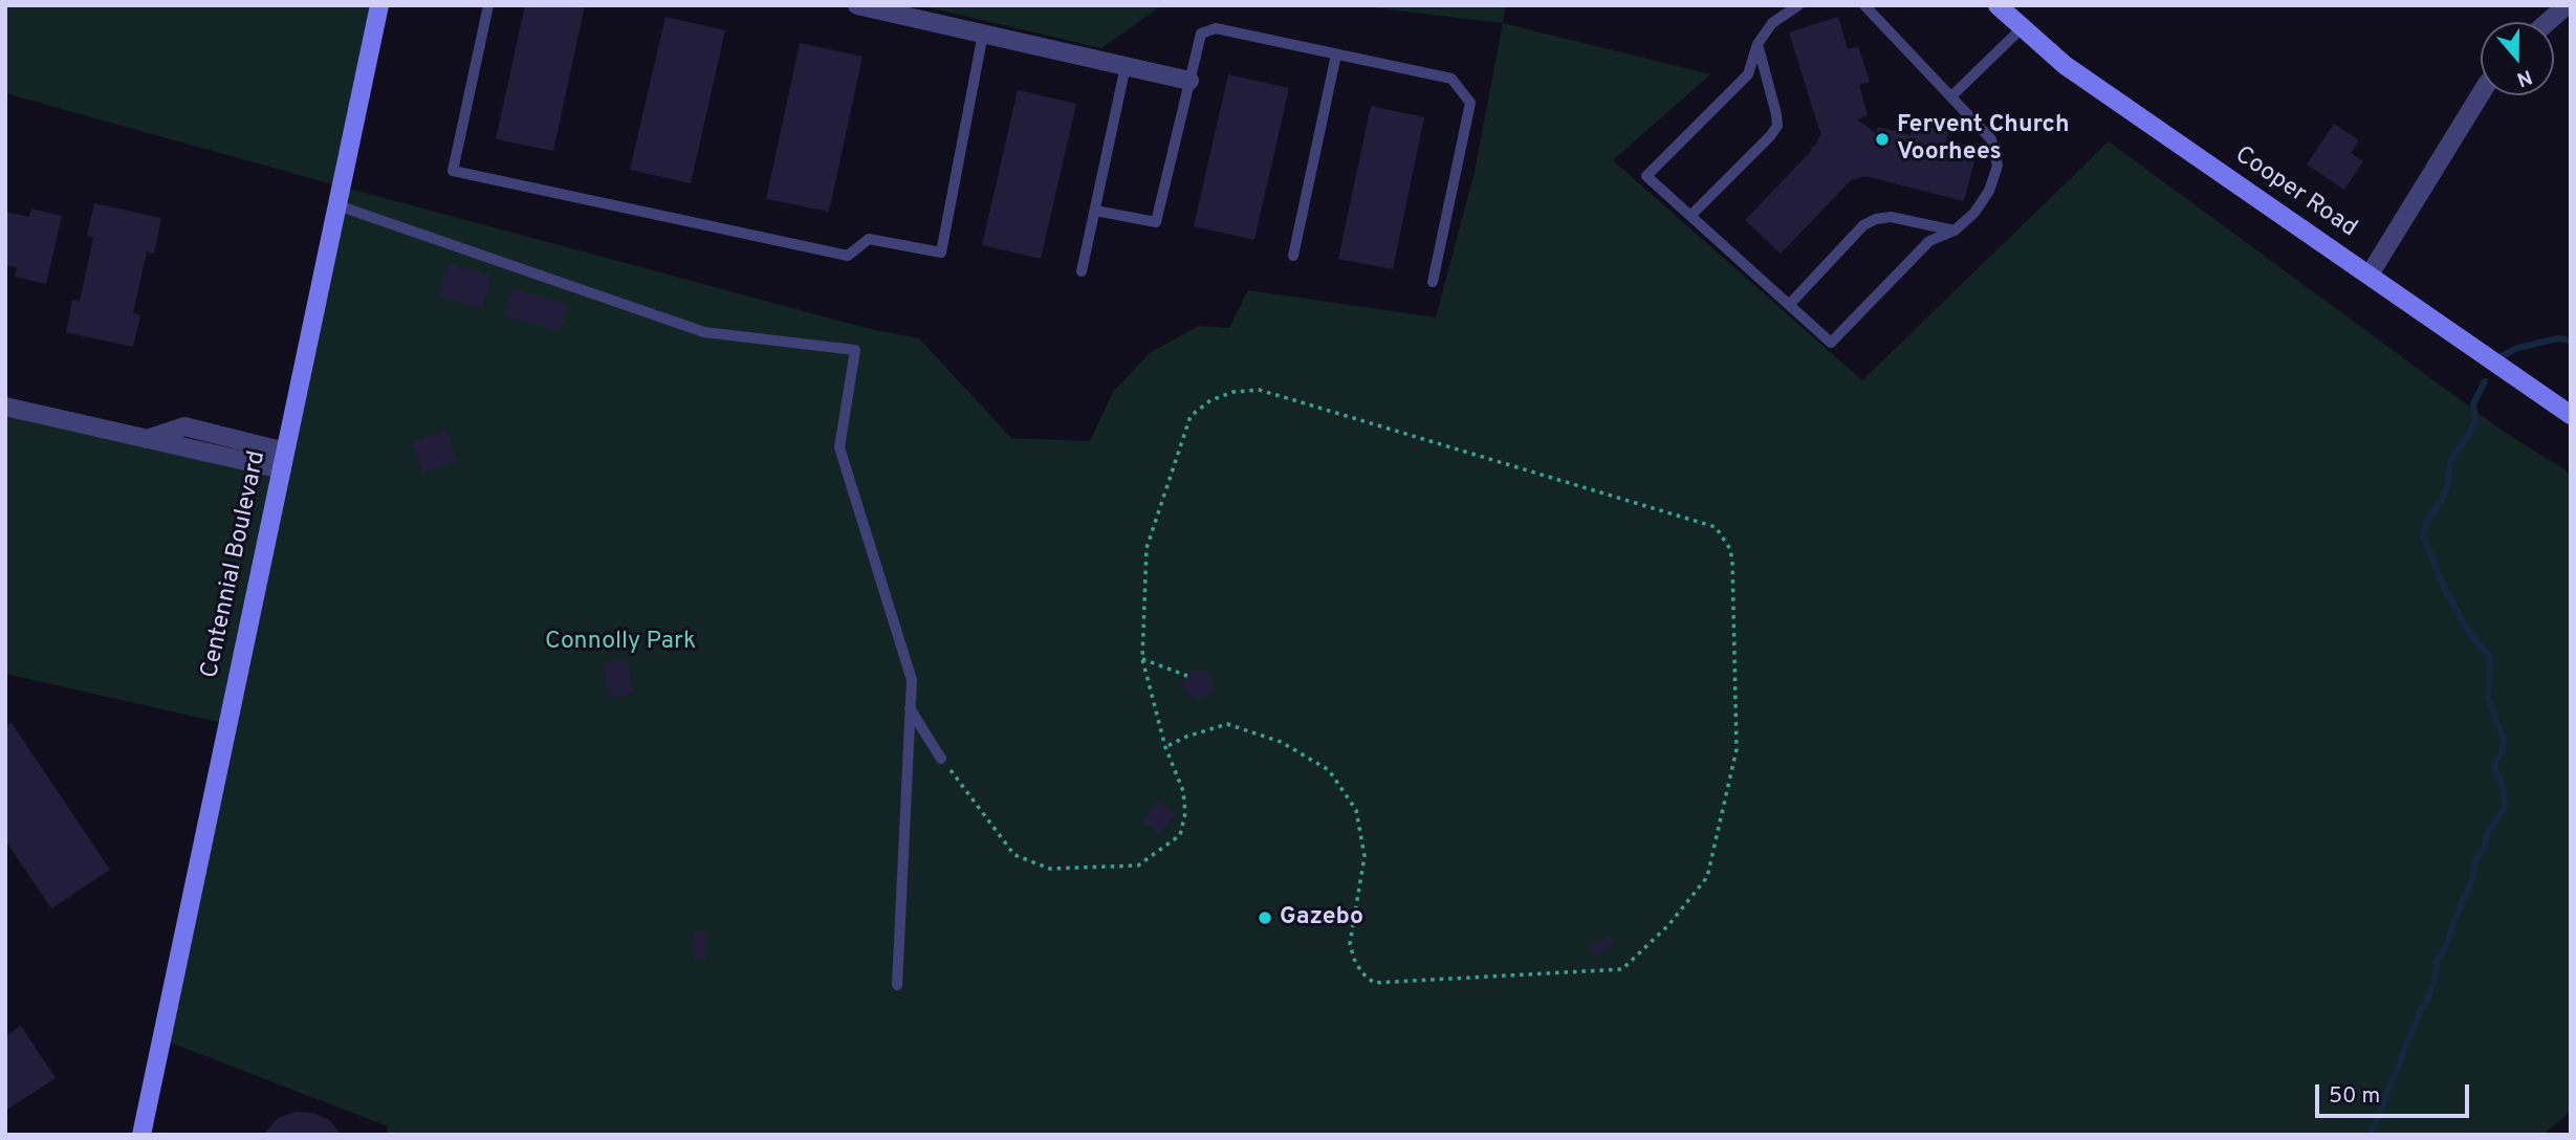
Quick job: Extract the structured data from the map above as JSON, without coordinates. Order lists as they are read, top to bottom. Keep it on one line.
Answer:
{"streets":{"main road":["Cooper Road","Centennial Boulevard"]},"parks":["Connolly Park"],"places":["Fervent Church Voorhees","Gazebo"],"scale_bar":"50 m","north":"bottom"}
